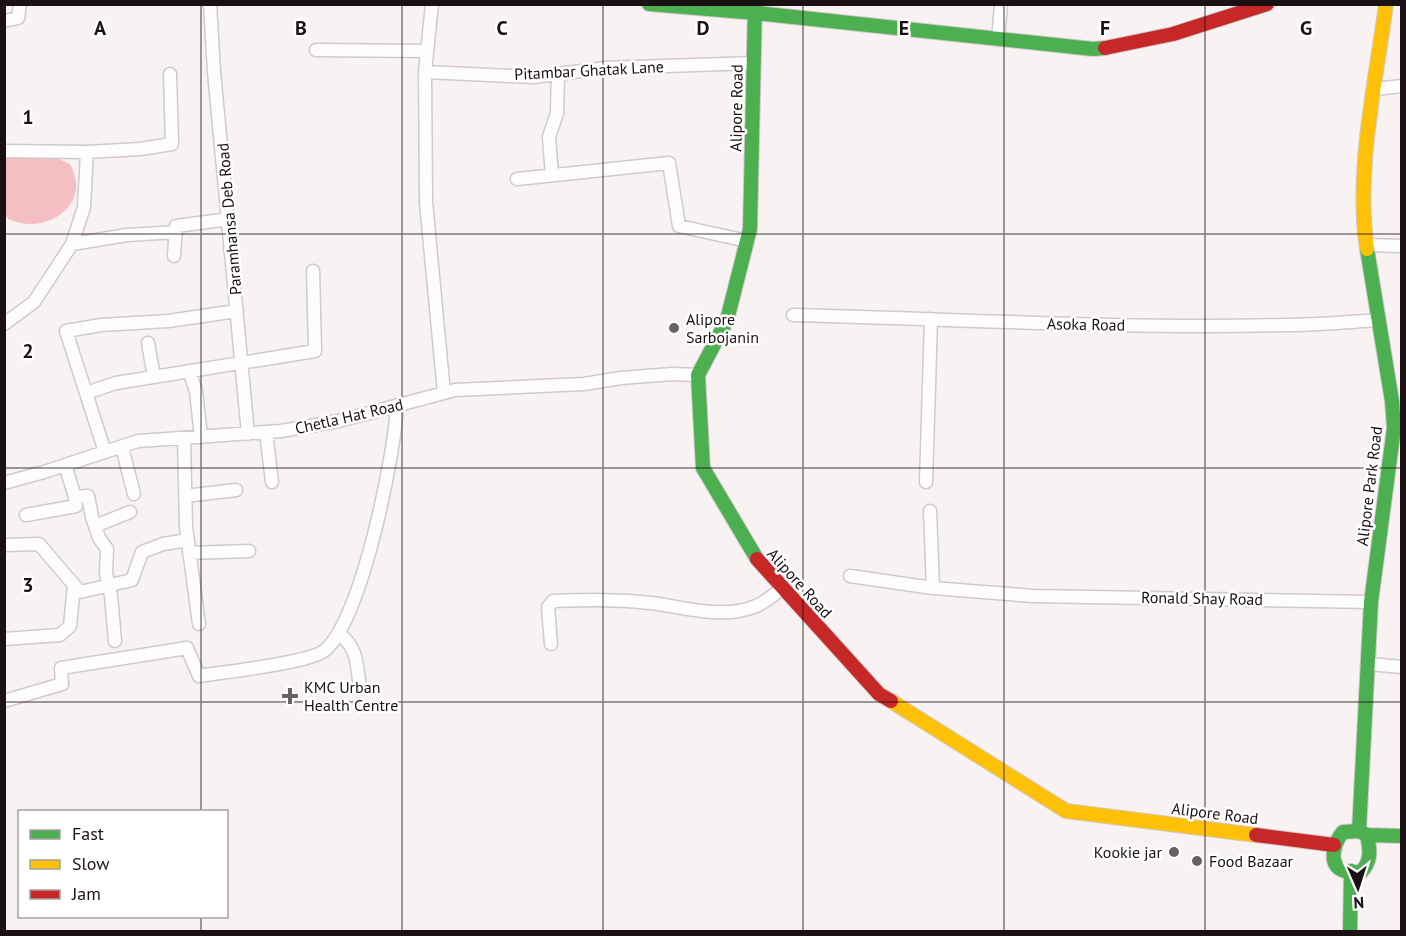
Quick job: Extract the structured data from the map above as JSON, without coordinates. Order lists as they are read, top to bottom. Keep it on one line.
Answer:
{"streets":{"main road":["Alipore Road","Alipore Park Road"],"street":["Pitambar Ghatak Lane","Paramhansa Deb Road","Asoka Road","Chetla Hat Road","Ronald Shay Road"]},"crossings":[["Pitambar Ghatak Lane","Alipore Road"],["Alipore Road","Chetla Hat Road"],["Alipore Road","Alipore Park Road"],["Paramhansa Deb Road","Chetla Hat Road"],["Asoka Road","Alipore Park Road"],["Alipore Park Road","Ronald Shay Road"]],"places":{"other":["Alipore Sarbojanin","Kookie jar","Food Bazaar"],"health":["KMC Urban Health Centre"]},"legend":["Fast","Slow","Jam"],"north":"bottom","grid":{"columns":["A","B","C","D","E","F","G"],"rows":["1","2","3"]}}
